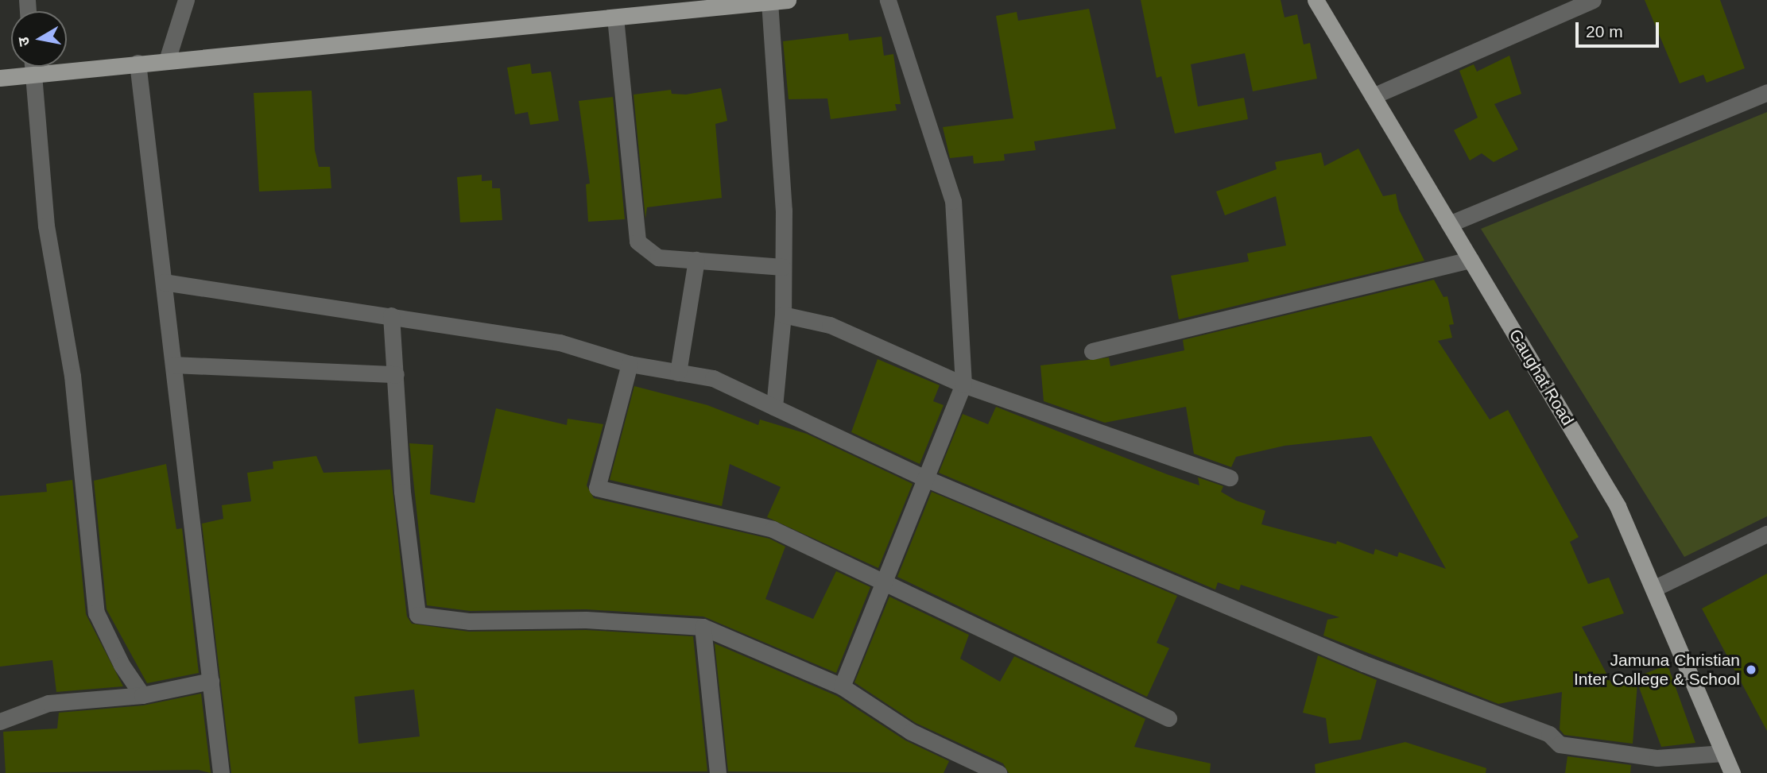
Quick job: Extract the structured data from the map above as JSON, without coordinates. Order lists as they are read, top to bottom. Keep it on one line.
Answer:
{"streets":{"main road":["Gaughat Road"]},"places":["Jamuna Christian Inter College & School"],"scale_bar":"20 m","north":"left"}
